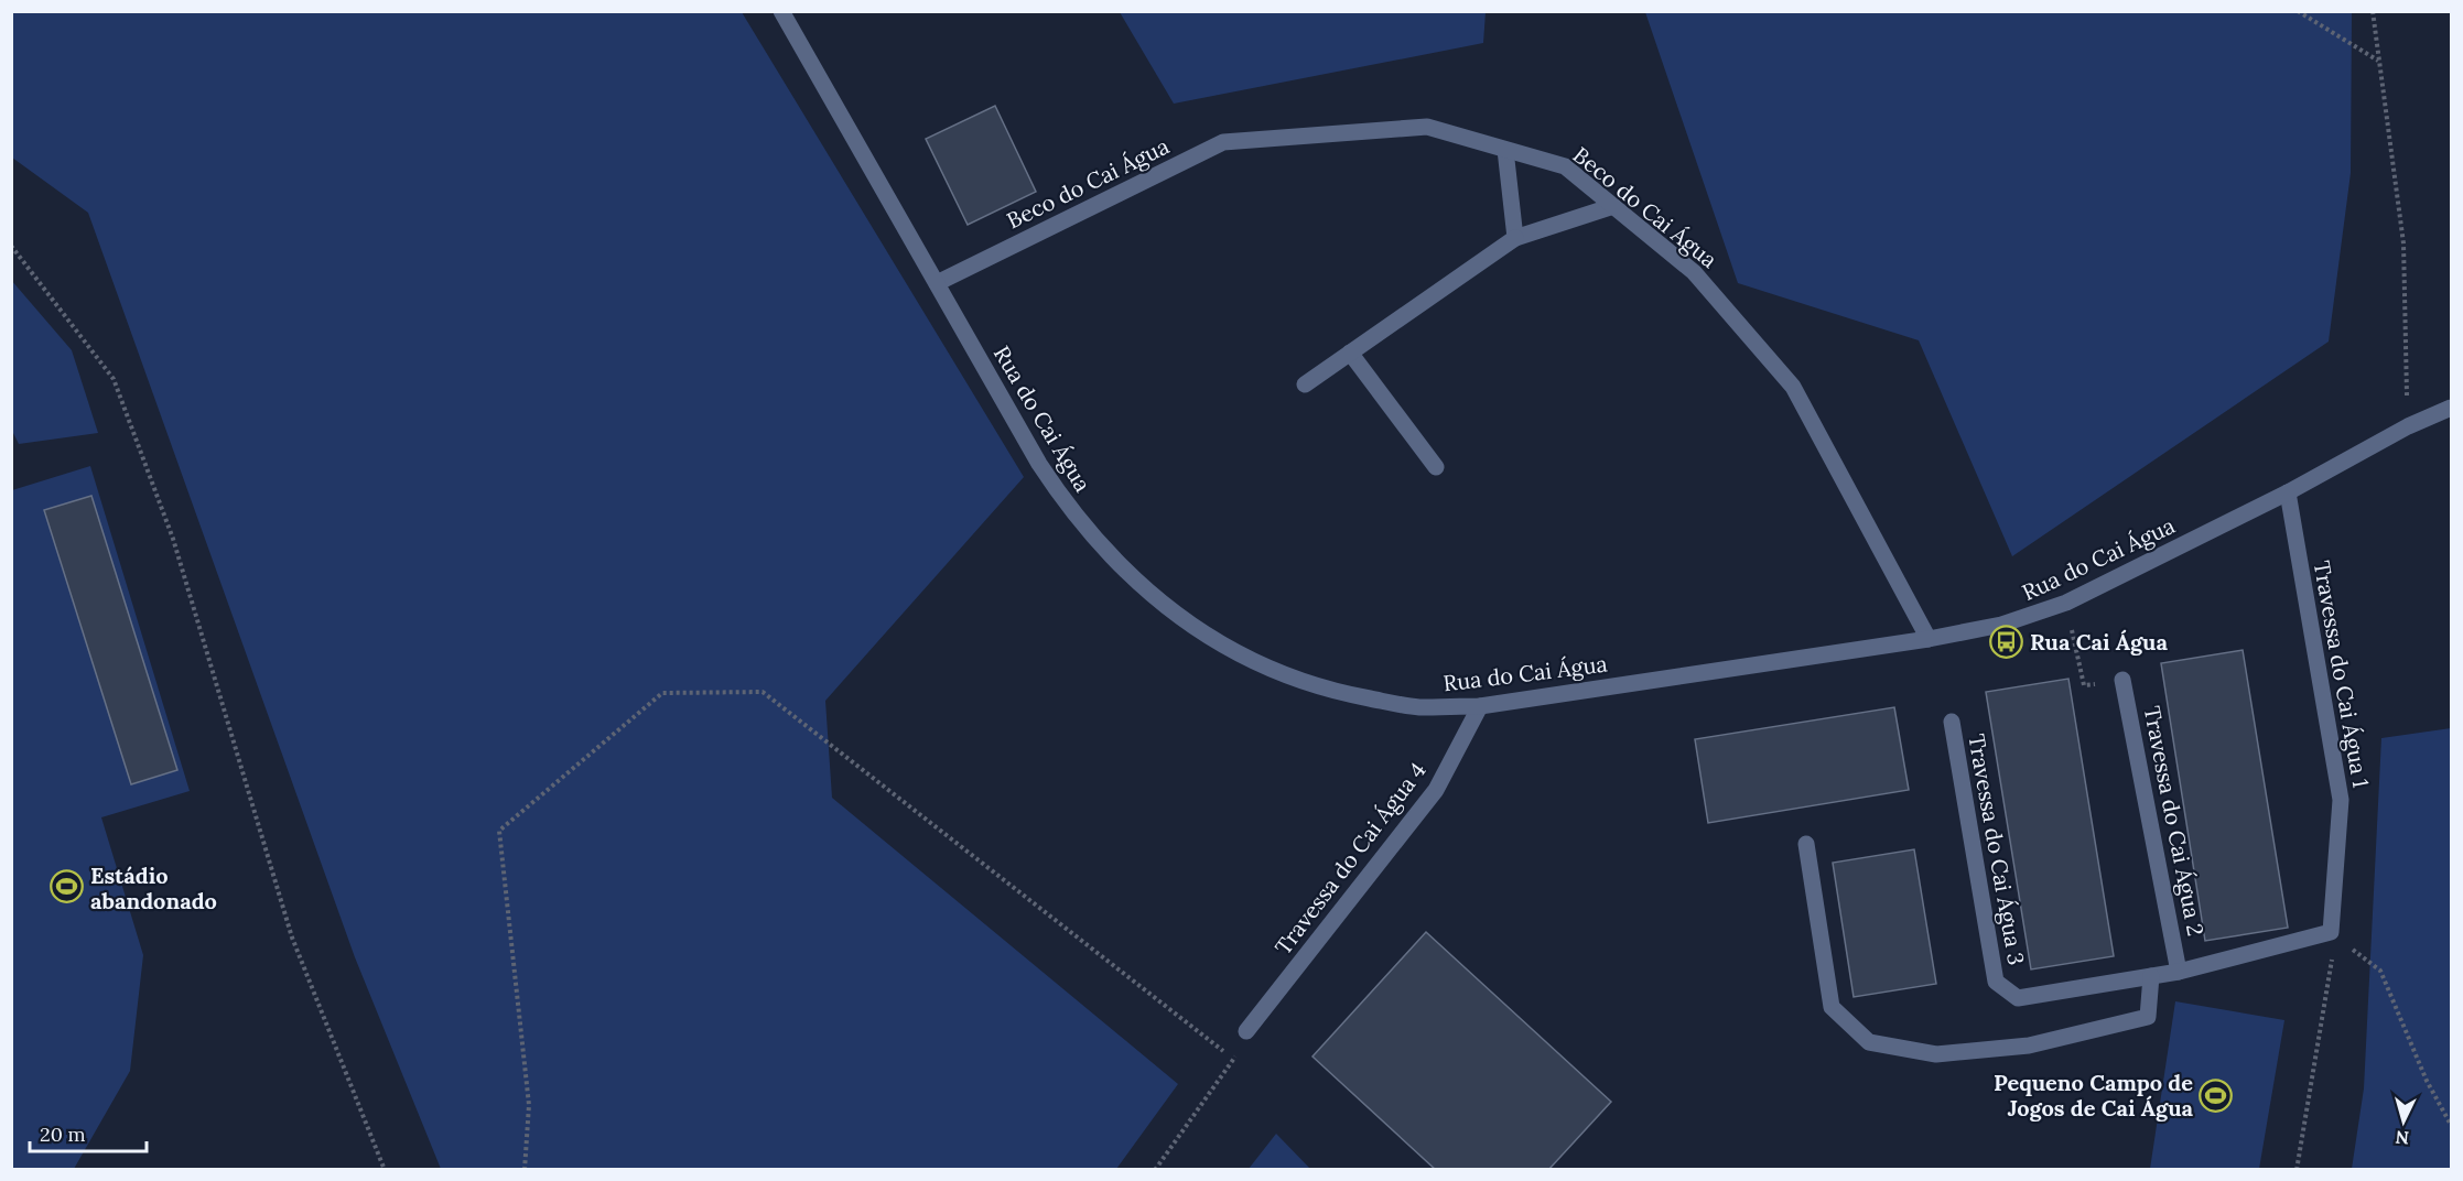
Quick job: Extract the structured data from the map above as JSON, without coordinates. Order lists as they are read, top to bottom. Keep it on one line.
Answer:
{"streets":{"street":["Beco do Cai Água","Rua do Cai Água","Travessa do Cai Água 1","Travessa do Cai Água 2","Travessa do Cai Água 3","Travessa do Cai Água 4"]},"crossings":[["Beco do Cai Água","Rua do Cai Água"],["Rua do Cai Água","Travessa do Cai Água 1"],["Rua do Cai Água","Travessa do Cai Água 4"]],"places":{"bus stop":["Rua Cai Água"],"sports":["Estádio abandonado","Pequeno Campo de Jogos de Cai Água"]},"scale_bar":"20 m","north":"bottom"}
